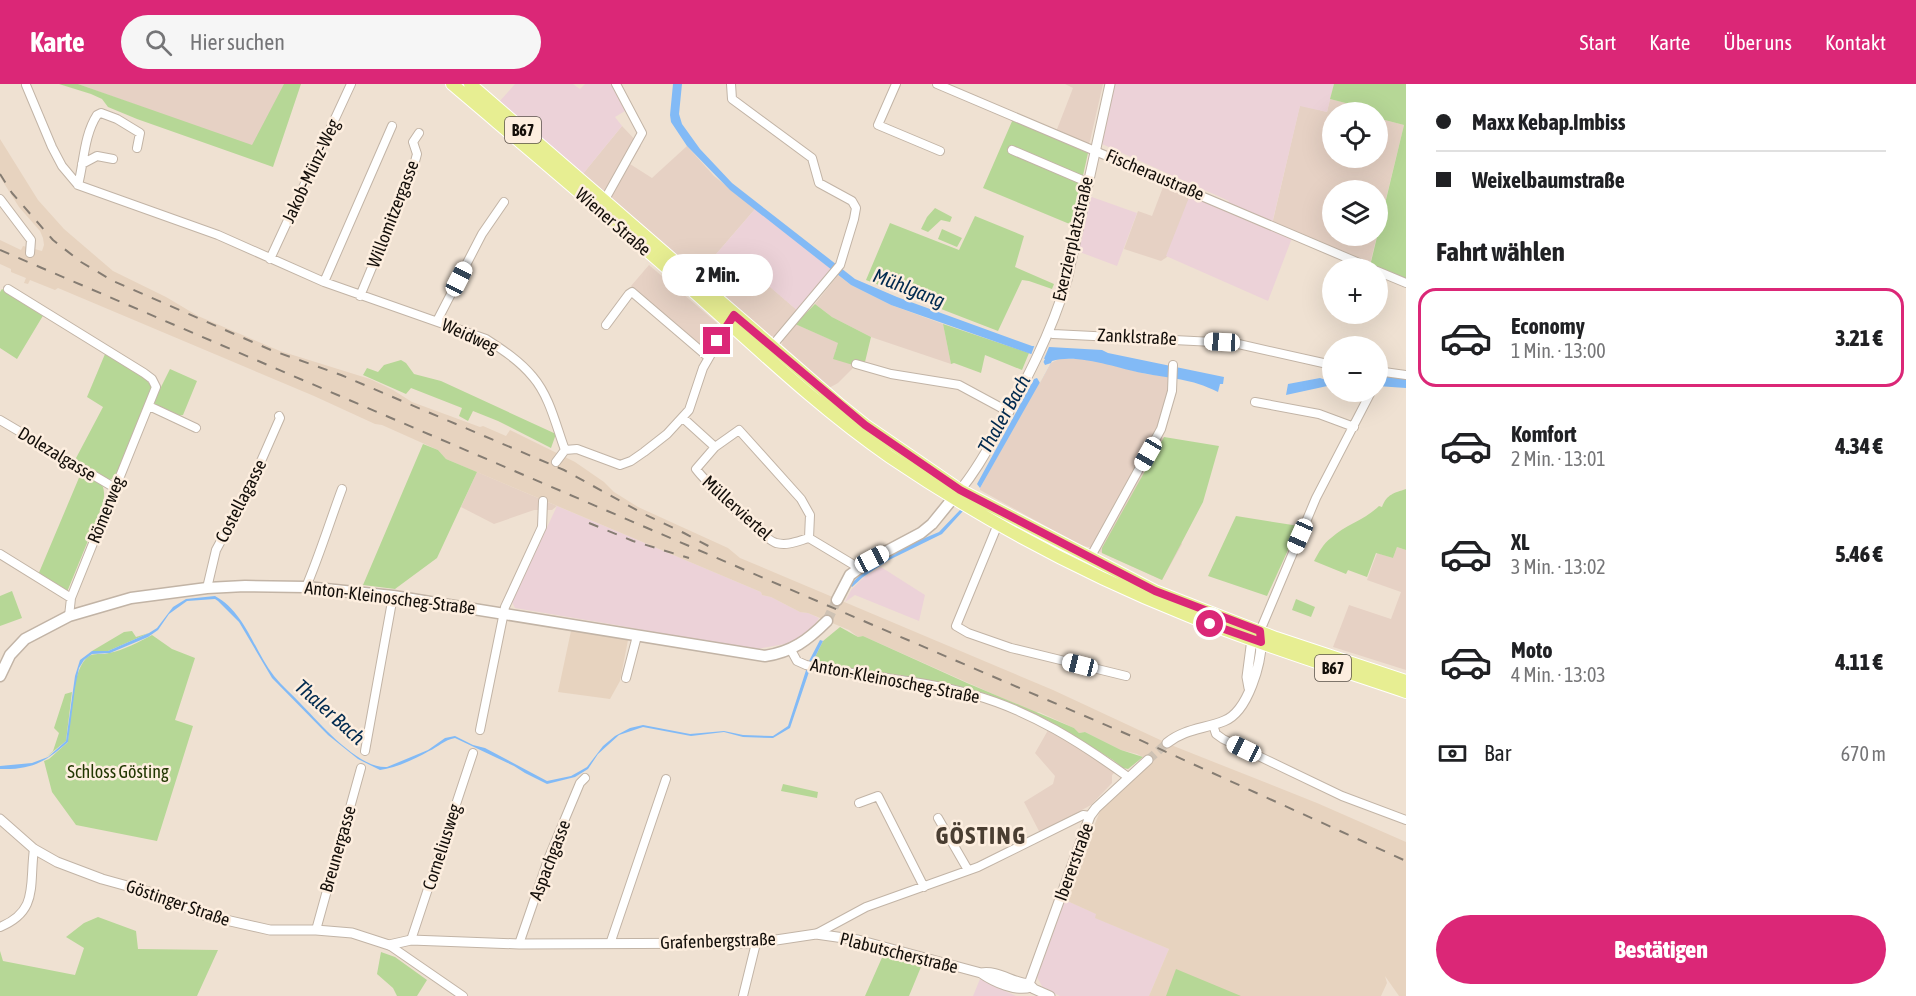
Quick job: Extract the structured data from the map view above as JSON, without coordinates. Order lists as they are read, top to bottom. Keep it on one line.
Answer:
{"streets":{"main road":["B67","Wiener Straße","Exerzierplatzstraße","Anton-Kleinoscheg-Straße"],"street":["Jakob-Münz-Weg","Fischeraustraße","Willomitzergasse","Weidweg","Zanklstraße","Dolezalgasse","Costellagasse","Müllerviertel","Römerweg","Corneliusweg","Breunergasse","Aspachgasse","Ibererstraße","Göstinger Straße","Grafenbergstraße","Plabutscherstraße"]},"crossings":[["Jakob-Münz-Weg","Weidweg"],["Fischeraustraße","Exerzierplatzstraße"],["Willomitzergasse","Weidweg"],["Wiener Straße","Exerzierplatzstraße"],["Wiener Straße","Zanklstraße"],["Exerzierplatzstraße","Zanklstraße"],["Dolezalgasse","Römerweg"],["Costellagasse","Anton-Kleinoscheg-Straße"],["Römerweg","Anton-Kleinoscheg-Straße"],["Anton-Kleinoscheg-Straße","Ibererstraße"],["Corneliusweg","Grafenbergstraße"],["Breunergasse","Göstinger Straße"],["Aspachgasse","Grafenbergstraße"],["Ibererstraße","Grafenbergstraße"],["Ibererstraße","Plabutscherstraße"],["Göstinger Straße","Grafenbergstraße"],["Grafenbergstraße","Plabutscherstraße"]],"districts":["GÖSTING"],"water":["Mühlgang","Thaler Bach"],"parks":["Schloss Gösting"],"page":{"header":"Karte","search":"Hier suchen","nav":["Start","Karte","Über uns","Kontakt"],"banner":["Maxx Kebap.Imbiss","Weixelbaumstraße"],"map_buttons":["+","−"],"heading":"Fahrt wählen","bubble":"2 Min.","list":[{"name":"Economy","note":"1 Min. · 13:00","value":"3.21 €"},{"name":"Komfort","note":"2 Min. · 13:01","value":"4.34 €"},{"name":"XL","note":"3 Min. · 13:02","value":"5.46 €"},{"name":"Moto","note":"4 Min. · 13:03","value":"4.11 €"}],"pay":["Bar","670 m"],"buttons":"Bestätigen"}}
